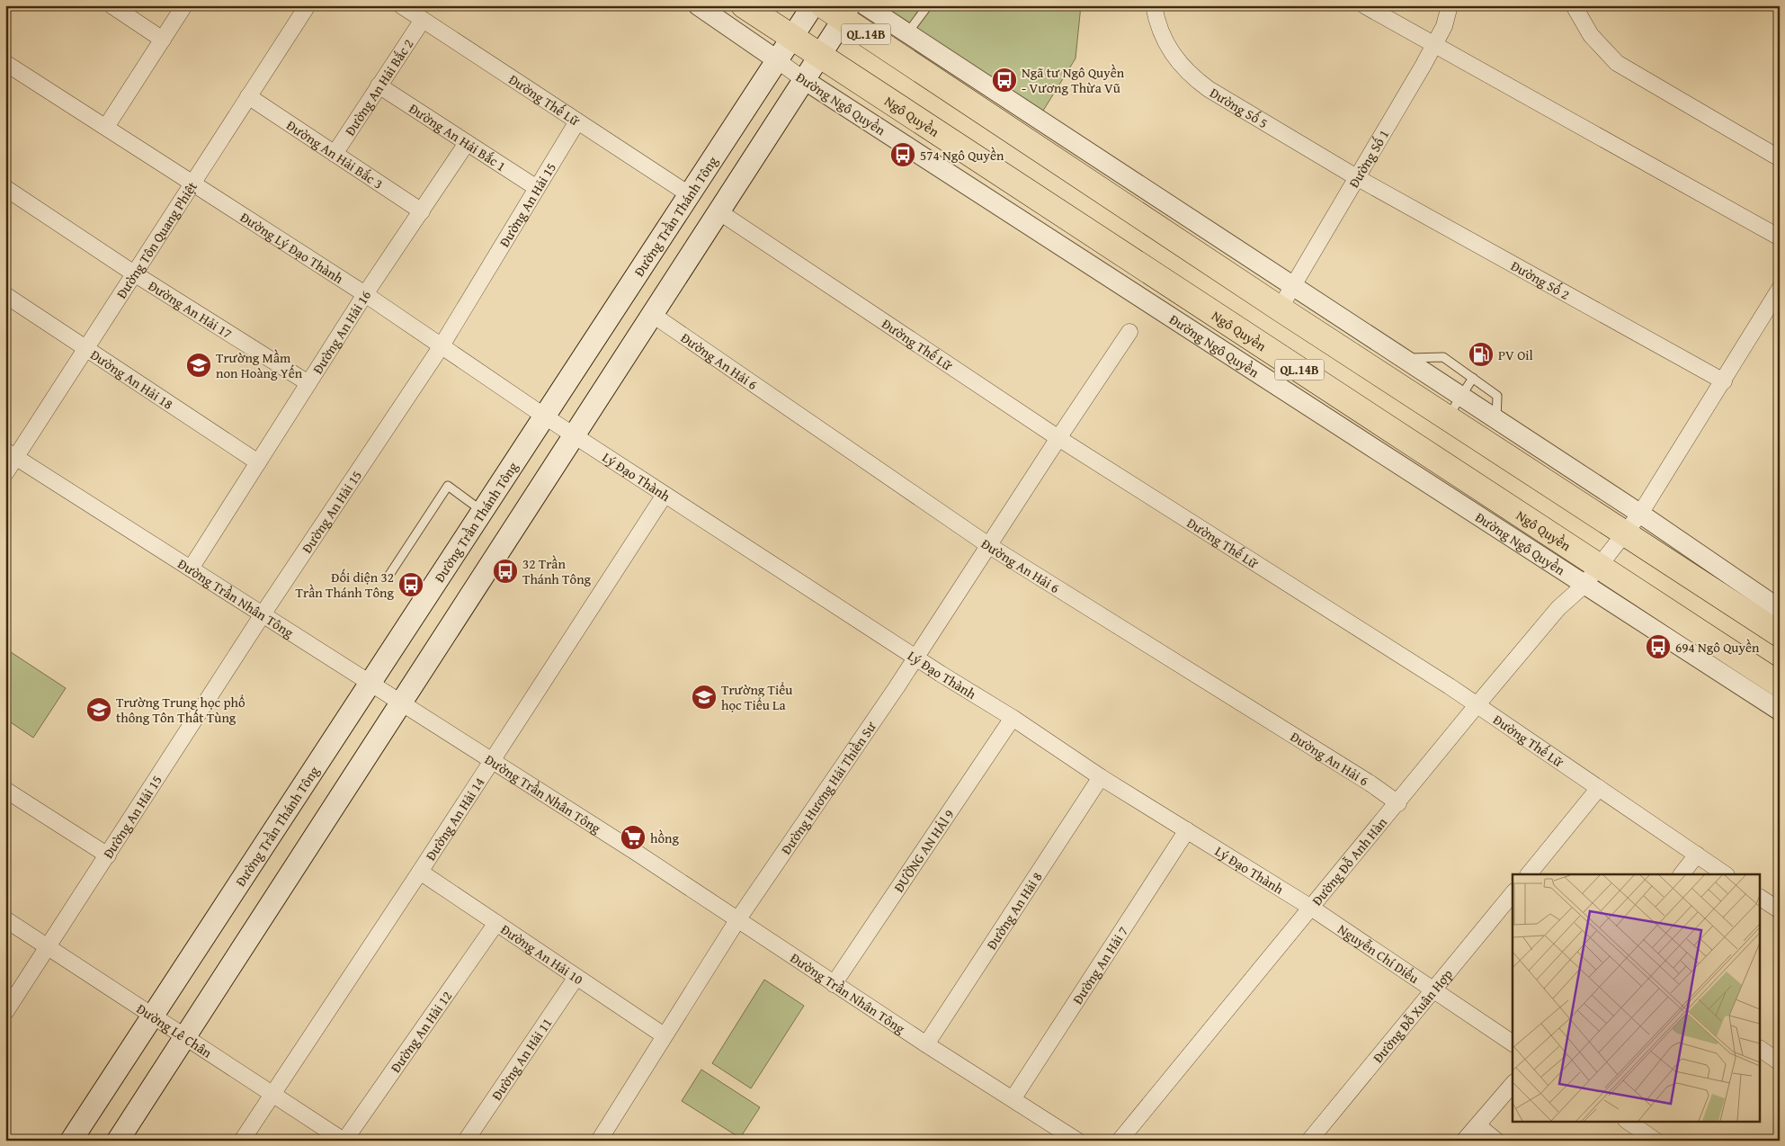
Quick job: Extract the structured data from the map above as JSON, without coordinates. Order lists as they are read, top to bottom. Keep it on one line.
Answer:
{"streets":{"highway":["QL.14B","Ngô Quyền"],"main road":["Đường Trần Thánh Tông"],"street":["Đường An Hải Bắc 2","Đường Thế Lữ","Đường Ngô Quyền","Đường Số 5","Đường An Hải Bắc 1","Đường An Hải Bắc 3","Đường Số 1","Đường An Hải 15","Đường Tôn Quang Phiệt","Đường Lý Đạo Thành","Đường Số 2","Đường An Hải 17","Đường An Hải 16","Đường An Hải 6","Đường An Hải 18","Lý Đạo Thành","Đường Trần Nhân Tông","Đường Hương Hải Thiền Sư","Đường An Hải 14","ĐƯỜNG AN HẢl 9","Đường Đỗ Anh Hàn","Đường An Hải 8","Đường An Hải 10","Nguyễn Chí Diểu","Đường An Hải 7","Đường Đỗ Xuân Hợp","Đường Lê Chân","Đường An Hải 12","Đường An Hải 11"]},"crossings":[["QL.14B","Đường Số 1"],["QL.14B","Đường Đỗ Anh Hàn"],["Đường An Hải Bắc 2","Đường Thế Lữ"],["Đường An Hải Bắc 2","Đường An Hải Bắc 1"],["Đường An Hải Bắc 2","Đường An Hải Bắc 3"],["Đường Thế Lữ","Đường An Hải 15"],["Đường Thế Lữ","Đường Trần Thánh Tông"],["Đường Thế Lữ","Đường Hương Hải Thiền Sư"],["Đường Thế Lữ","Đường Đỗ Anh Hàn"],["Đường Ngô Quyền","Đường Trần Thánh Tông"],["Đường Ngô Quyền","Đường Đỗ Anh Hàn"],["Đường Số 5","Đường Số 1"],["Đường Số 5","Đường Số 2"],["Ngô Quyền","Đường Trần Thánh Tông"],["Ngô Quyền","Đường Đỗ Anh Hàn"],["Đường An Hải Bắc 1","Đường An Hải 15"],["Đường An Hải Bắc 1","Đường An Hải 16"],["Đường An Hải Bắc 3","Đường Tôn Quang Phiệt"],["Đường An Hải Bắc 3","Đường An Hải 16"],["Đường Số 1","Đường Số 2"],["Đường An Hải 15","Đường Lý Đạo Thành"],["Đường An Hải 15","Đường Trần Nhân Tông"],["Đường An Hải 15","Đường Lê Chân"],["Đường Trần Thánh Tông","Đường Lý Đạo Thành"],["Đường Trần Thánh Tông","Đường Trần Nhân Tông"],["Đường Trần Thánh Tông","Đường Lê Chân"],["Đường Tôn Quang Phiệt","Đường Lý Đạo Thành"],["Đường Tôn Quang Phiệt","Đường An Hải 17"],["Đường Tôn Quang Phiệt","Đường An Hải 18"],["Đường Tôn Quang Phiệt","Đường Trần Nhân Tông"],["Đường Lý Đạo Thành","Đường An Hải 16"],["Đường Lý Đạo Thành","Lý Đạo Thành"],["Đường Số 2","Đường Đỗ Anh Hàn"],["Đường An Hải 17","Đường An Hải 16"],["Đường An Hải 16","Đường An Hải 18"],["Đường An Hải 16","Đường Trần Nhân Tông"],["Đường An Hải 6","Đường Hương Hải Thiền Sư"],["Đường An Hải 6","Đường Đỗ Anh Hàn"],["Lý Đạo Thành","Đường Hương Hải Thiền Sư"],["Lý Đạo Thành","Đường An Hải 14"],["Lý Đạo Thành","ĐƯỜNG AN HẢl 9"],["Lý Đạo Thành","Đường Đỗ Anh Hàn"],["Lý Đạo Thành","Đường An Hải 8"],["Lý Đạo Thành","Nguyễn Chí Diểu"],["Lý Đạo Thành","Đường An Hải 7"],["Đường Trần Nhân Tông","Đường Hương Hải Thiền Sư"],["Đường Trần Nhân Tông","Đường An Hải 14"],["Đường Trần Nhân Tông","ĐƯỜNG AN HẢl 9"],["Đường Trần Nhân Tông","Đường An Hải 8"],["Đường Trần Nhân Tông","Đường An Hải 7"],["Đường Hương Hải Thiền Sư","Đường An Hải 10"],["Đường An Hải 14","Đường An Hải 10"],["Đường An Hải 14","Đường Lê Chân"],["Đường Đỗ Anh Hàn","Nguyễn Chí Diểu"],["Đường An Hải 10","Đường An Hải 12"],["Đường An Hải 10","Đường An Hải 11"],["Nguyễn Chí Diểu","Đường Đỗ Xuân Hợp"],["Đường Lê Chân","Đường An Hải 12"]],"places":{"bus stop":["Ngã tư Ngô Quyền - Vương Thừa Vũ","574 Ngô Quyền","32 Trần Thánh Tông","Đối diện 32 Trần Thánh Tông","694 Ngô Quyền"],"fuel station":["PV Oil"],"school or university":["Trường Mầm non Hoàng Yến","Trường Tiểu học Tiểu La","Trường Trung học phổ thông Tôn Thất Tùng"],"supermarket":["hồng"]}}
